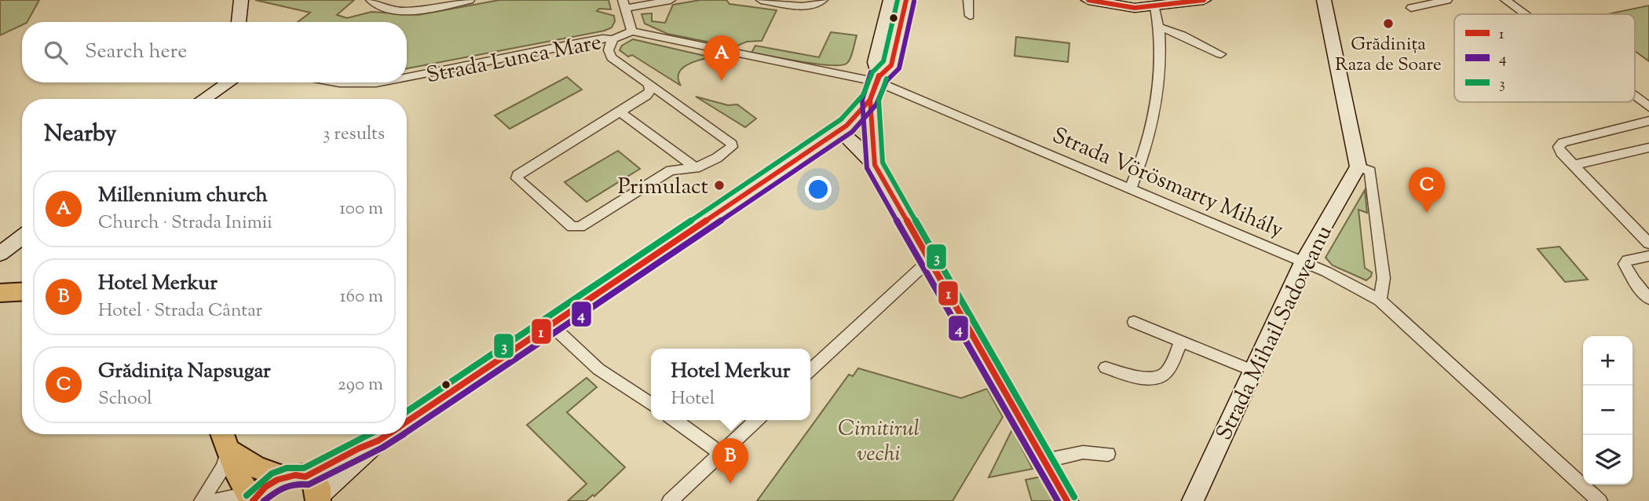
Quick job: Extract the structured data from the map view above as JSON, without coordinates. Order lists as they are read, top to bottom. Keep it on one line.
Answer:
{"streets":{"street":["Strada Lunca Mare","Strada Vörösmarty Mihály","Strada Mihail Sadoveanu"]},"crossings":[["Strada Lunca Mare","Strada Vörösmarty Mihály"],["Strada Vörösmarty Mihály","Strada Mihail Sadoveanu"]],"parks":["Cimitirul vechi"],"places":["Grădinița Raza de Soare","Primulact"],"lines":["transit line 1","transit line 3","transit line 4"],"legend":["1","4","3"],"page":{"search":"Search here","pins":["A","C","B"],"heading":["Nearby","3 results"],"list":[{"mark":"A","name":"Millennium church","note":"Church · Strada Inimii","value":"100 m"},{"mark":"B","name":"Hotel Merkur","note":"Hotel · Strada Cântar","value":"160 m"},{"mark":"C","name":"Grădinița Napsugar","note":"School","value":"290 m"}],"map_buttons":["+","−"],"popup":["Hotel Merkur","Hotel"]}}
